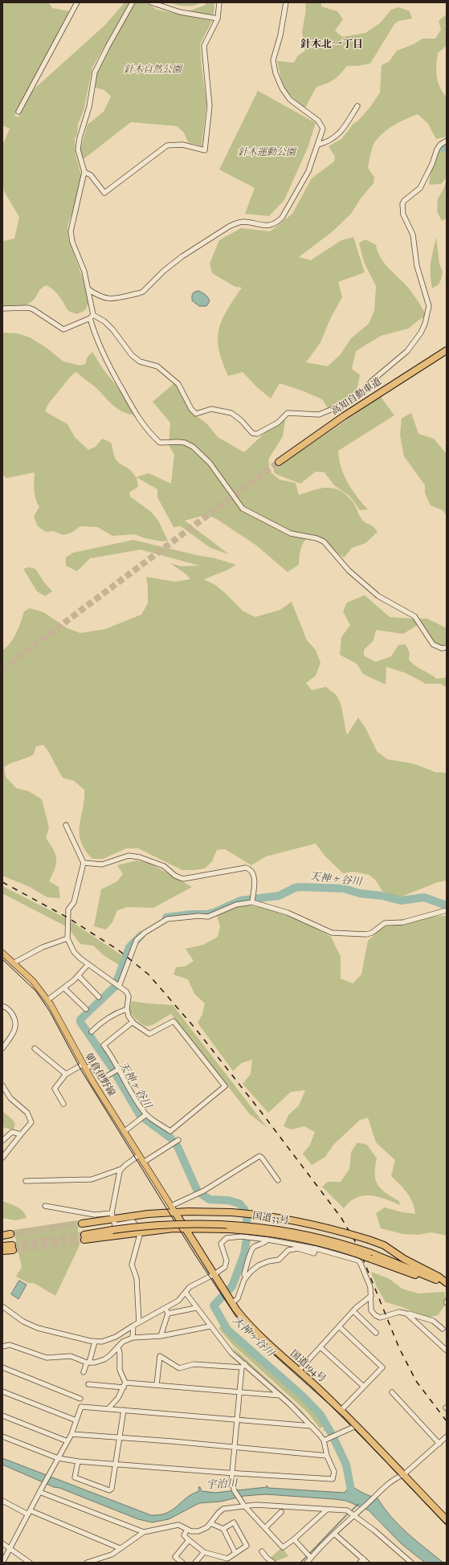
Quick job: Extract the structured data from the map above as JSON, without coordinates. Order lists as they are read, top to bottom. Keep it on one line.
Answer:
{"streets":{"highway":["高知自動車道","国道33号","国道194号"],"main road":["朝倉伊野線"]},"crossings":[["朝倉伊野線","国道194号"]],"districts":["針木北一丁目"],"water":["天神ヶ谷川","宇治川"],"parks":["針木自然公園","針木運動公園"]}
